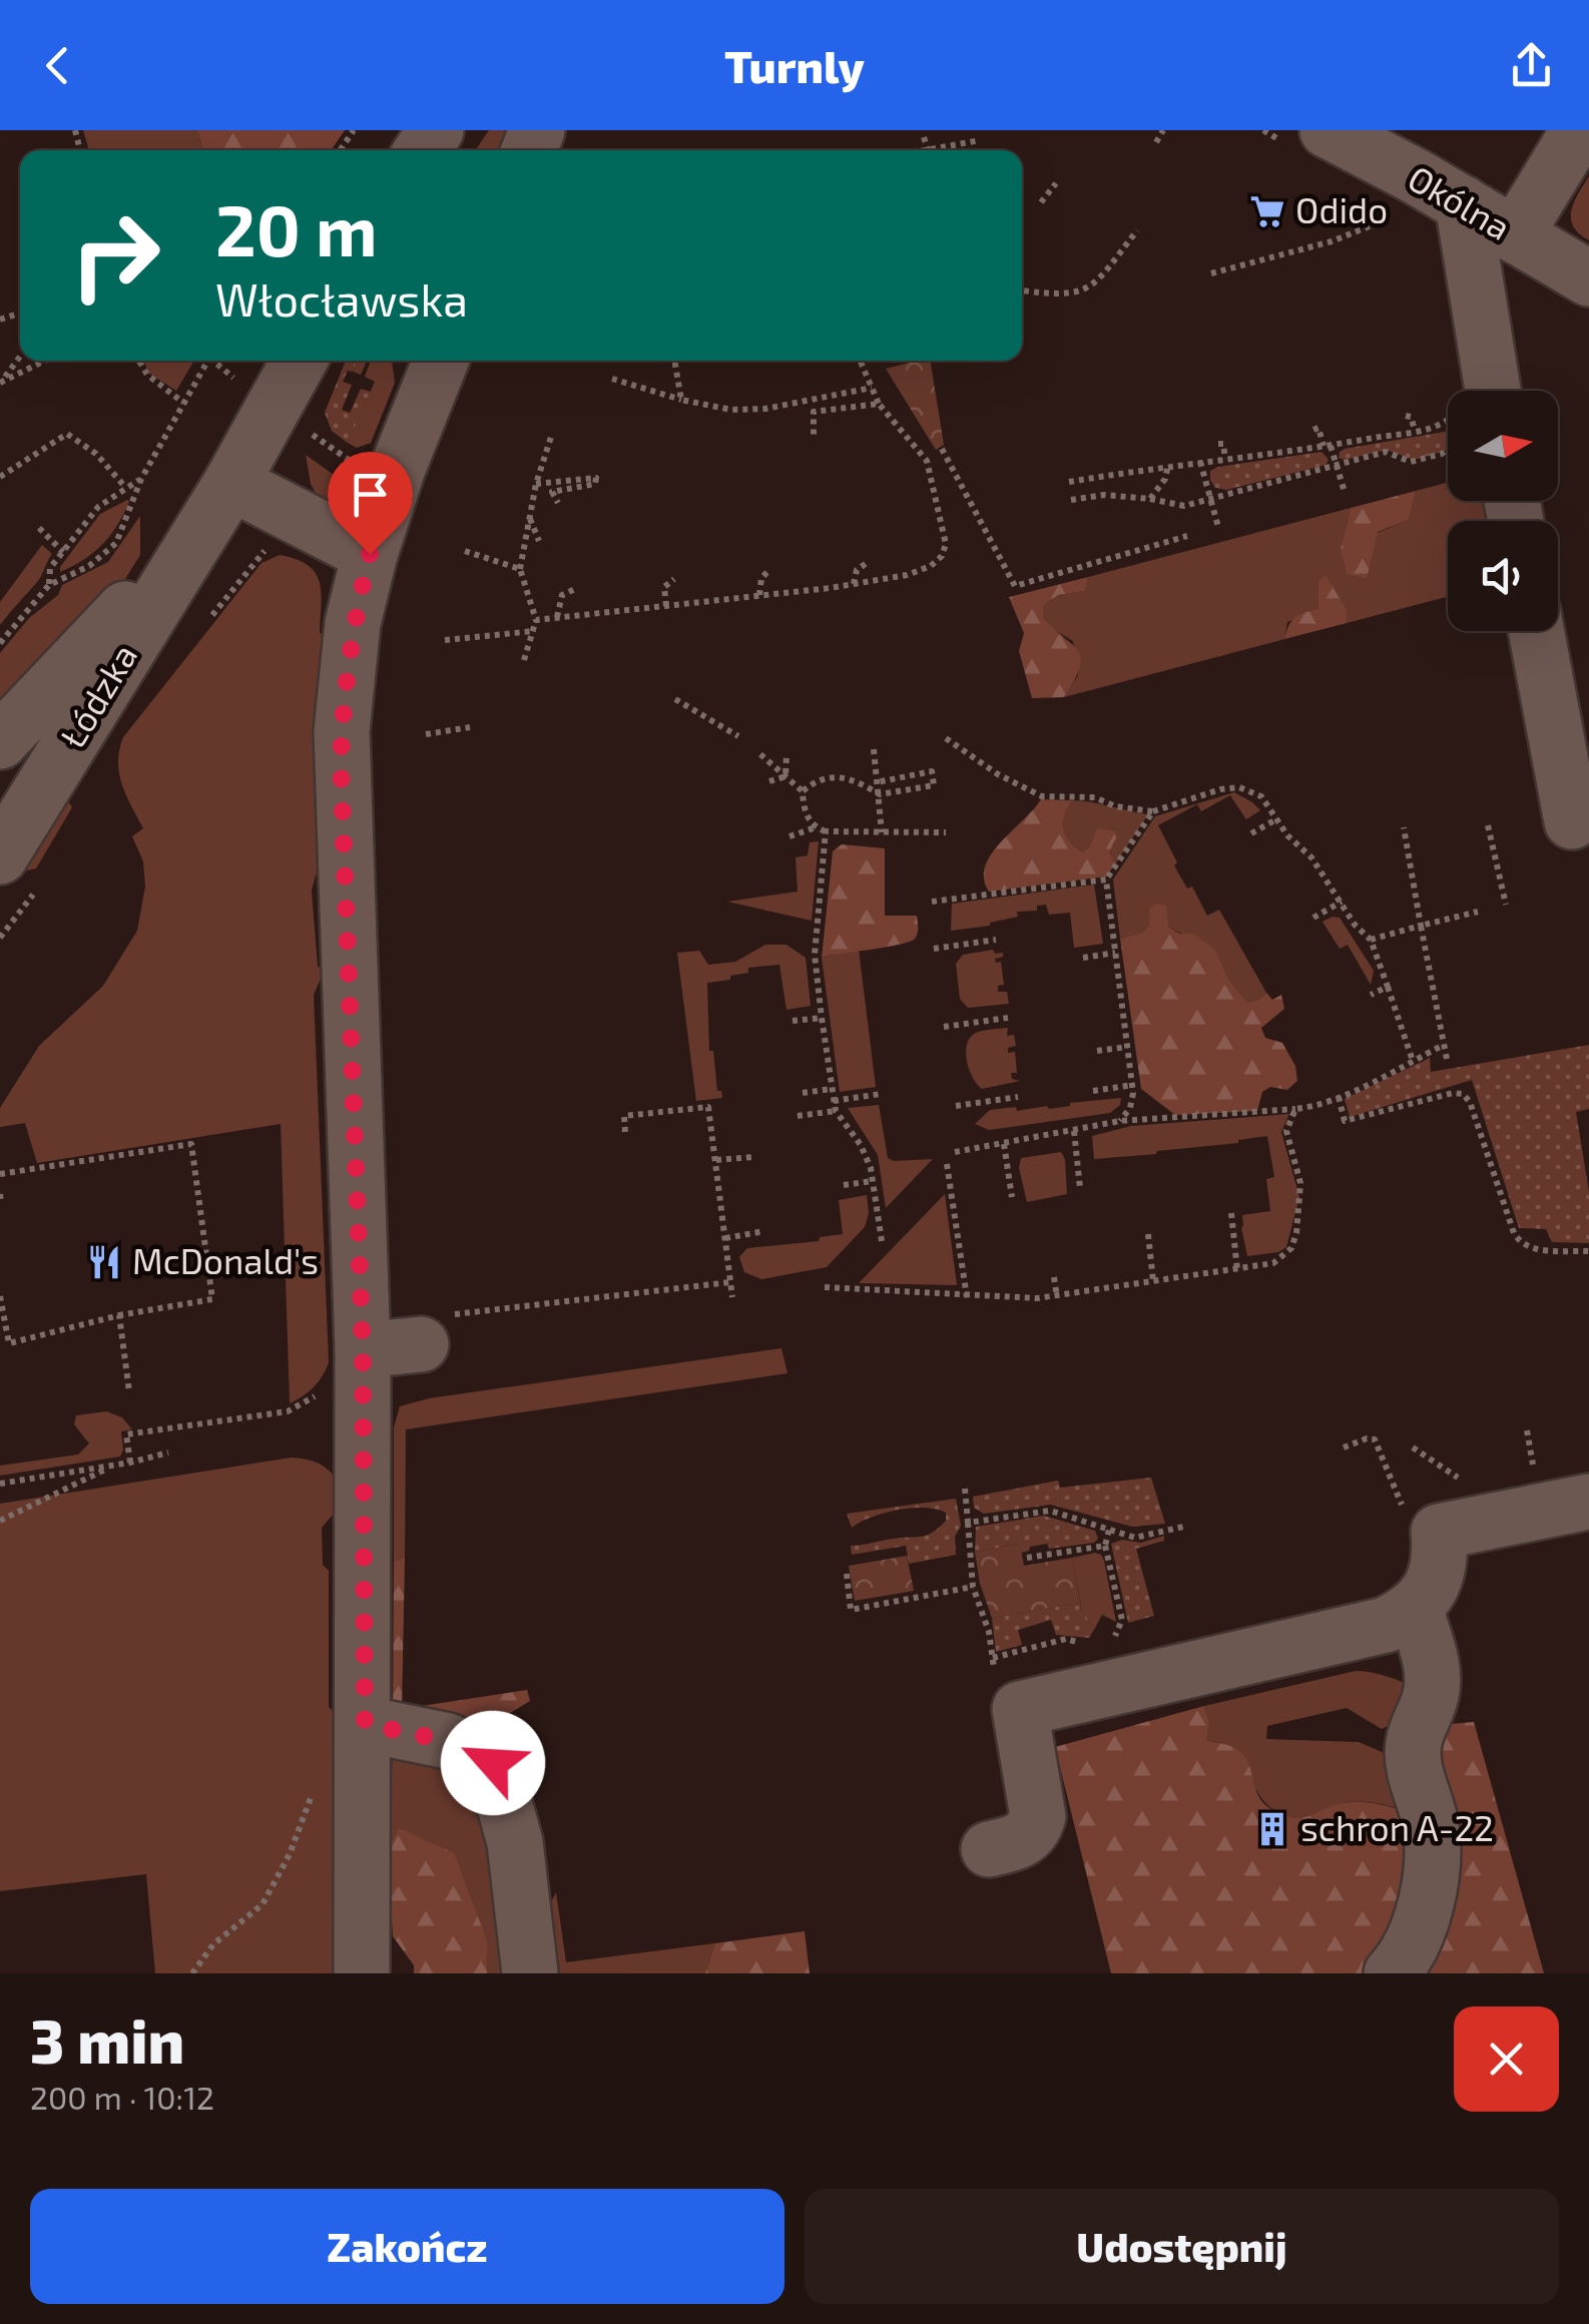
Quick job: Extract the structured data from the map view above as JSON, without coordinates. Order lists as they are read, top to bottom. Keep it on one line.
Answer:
{"streets":{"street":["Okólna","Łódzka"]},"places":{"supermarket":["Odido"],"restaurant":["McDonald's"],"building":["schron A-22"]},"north":"right","page":{"header":"Turnly","turn":["20 m","Włocławska"],"heading":["3 min","200 m · 10:12"],"buttons":["Zakończ","Udostępnij"]}}
